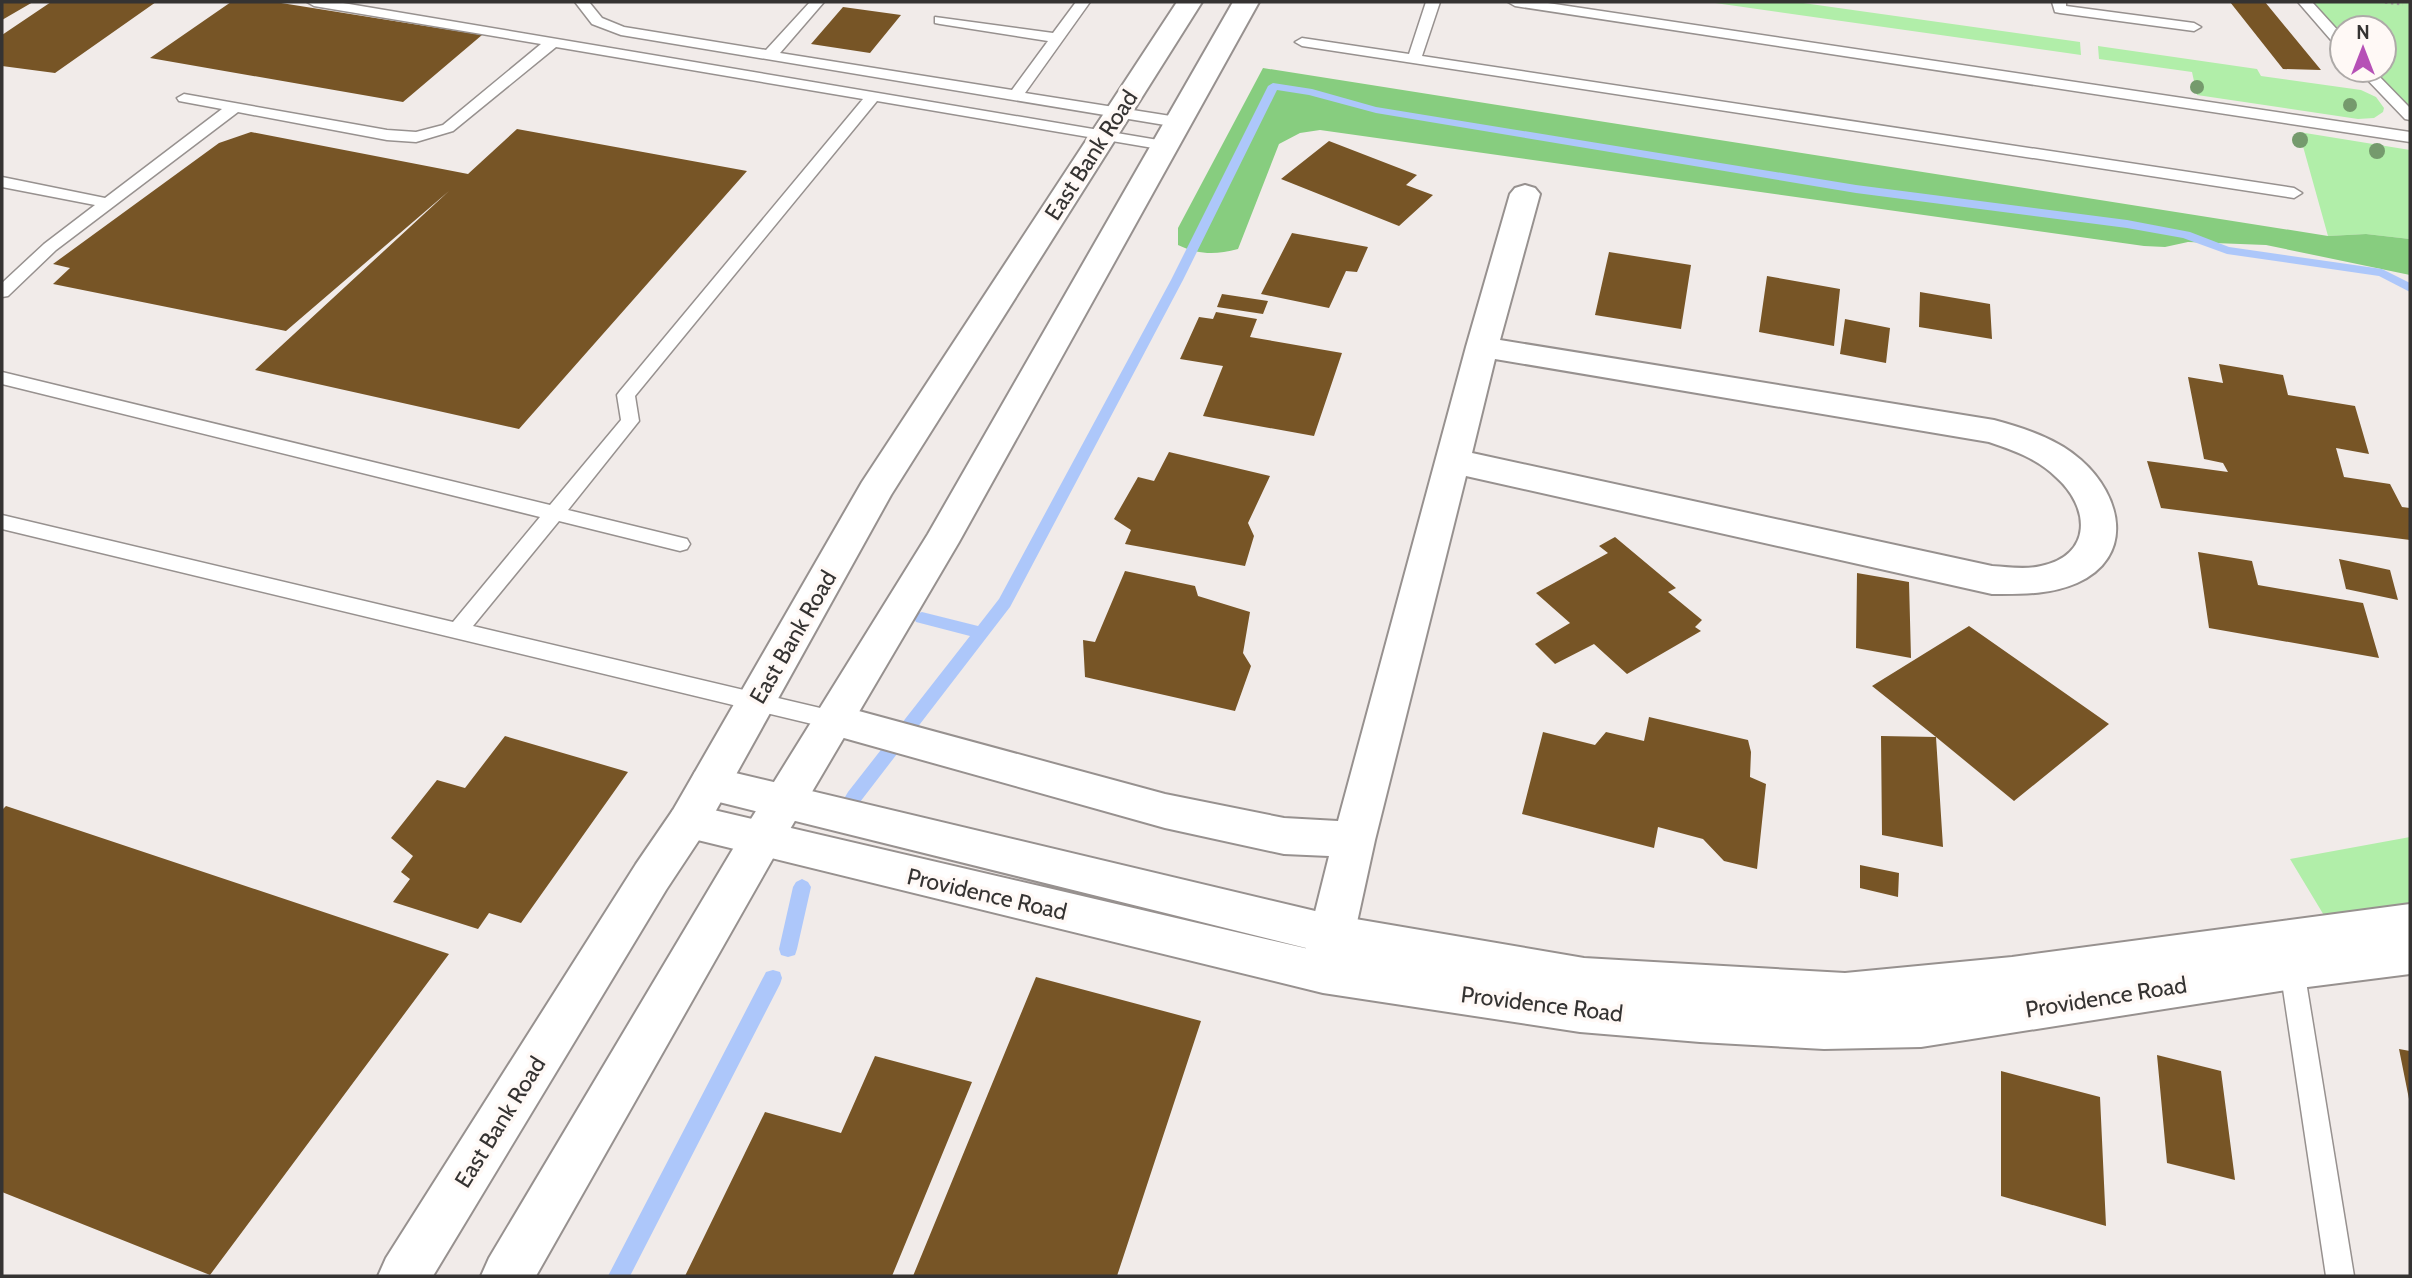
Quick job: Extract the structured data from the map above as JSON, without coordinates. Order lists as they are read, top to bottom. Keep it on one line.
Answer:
{"streets":{"street":["East Bank Road","Providence Road"]},"crossings":[["East Bank Road","Providence Road"]],"north":"top"}
